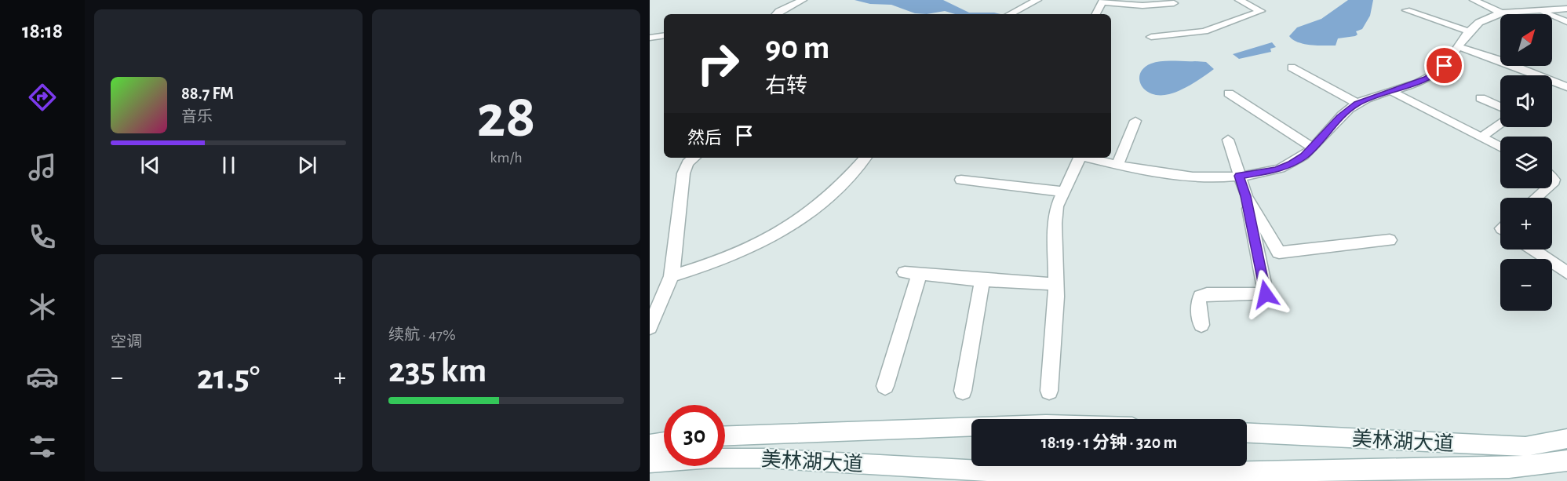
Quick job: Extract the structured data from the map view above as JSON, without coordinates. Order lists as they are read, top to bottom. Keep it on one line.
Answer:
{"streets":{"street":["美林湖大道"]},"north":"top right","page":{"tabs":"18:18","tile":[["28","km/h"],"空调",["续航 · 47%","235 km"]],"map_buttons":["+","−"],"turn":["90 m","右转"],"song":["88.7 FM","音乐"],"then":"然后","heat":["−","21.5°","+"],"limit":"30","trip":"18:19 · 1 分钟 · 320 m"}}
